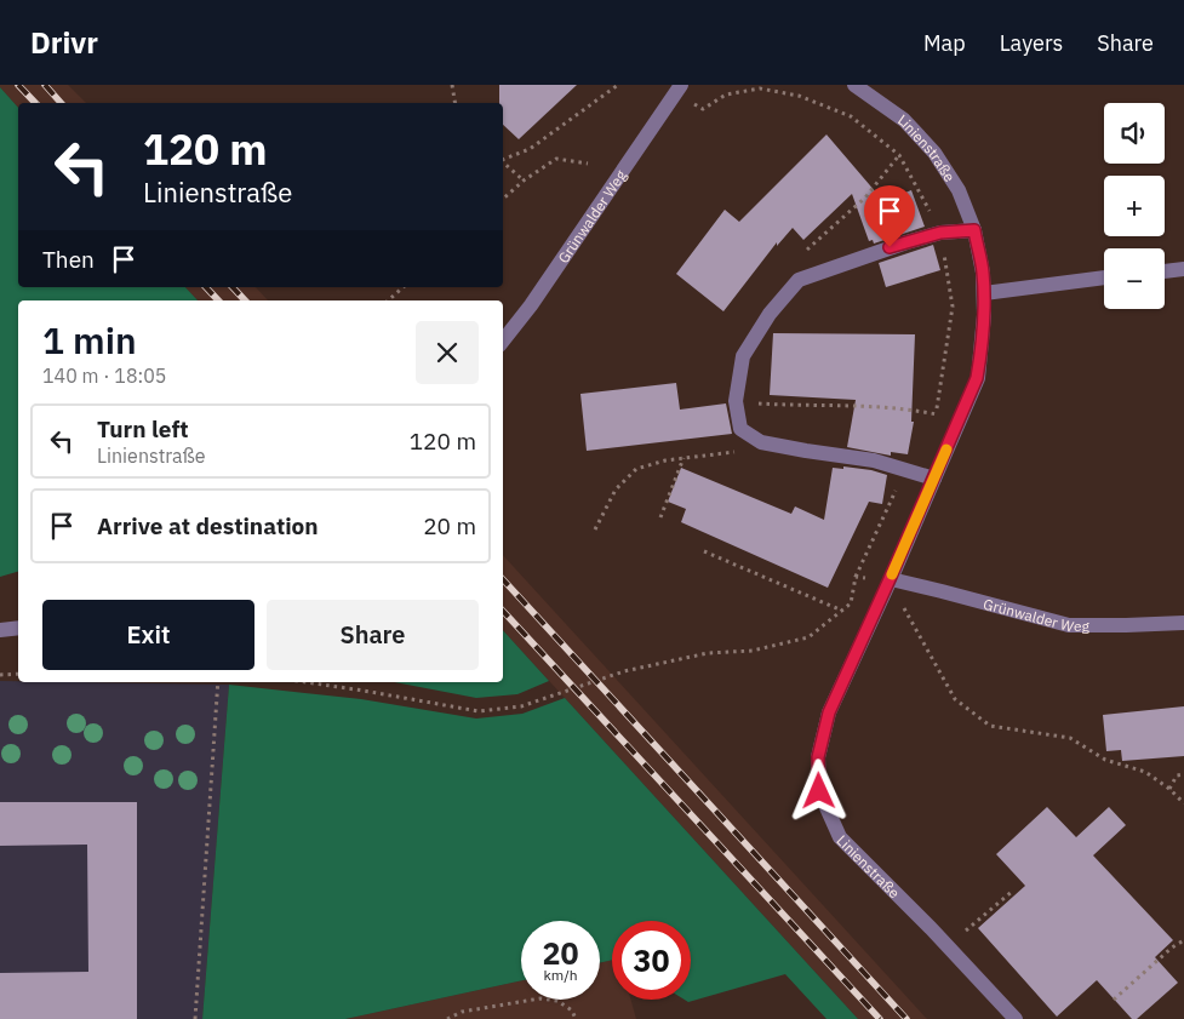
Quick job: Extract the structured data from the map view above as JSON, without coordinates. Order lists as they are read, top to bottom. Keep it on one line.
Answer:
{"streets":{"street":["Linienstraße","Grünwalder Weg"]},"crossings":[["Linienstraße","Grünwalder Weg"]],"page":{"header":"Drivr","nav":["Map","Layers","Share"],"map_buttons":["+","−"],"turn":["120 m","Linienstraße"],"then":"Then","heading":["1 min","140 m · 18:05"],"list":[{"name":"Turn left","note":"Linienstraße","value":"120 m"},{"name":"Arrive at destination","value":"20 m"}],"buttons":["Exit","Share"],"speed":"20 km/h","limit":"30"}}
